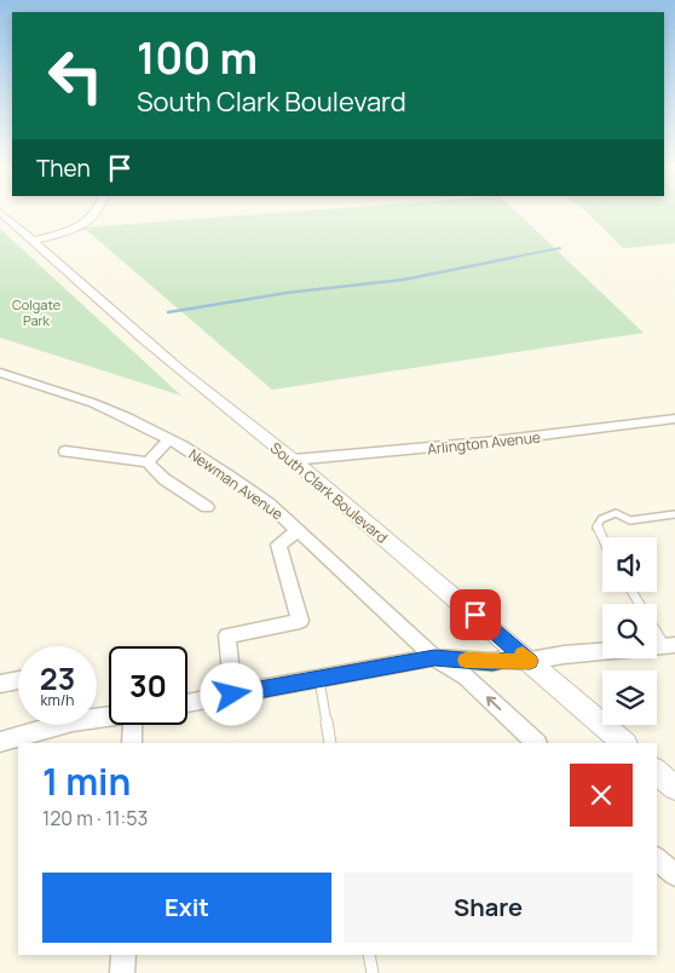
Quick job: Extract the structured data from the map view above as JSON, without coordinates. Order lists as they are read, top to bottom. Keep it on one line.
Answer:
{"streets":{"street":["Arlington Avenue","Newman Avenue","South Clark Boulevard"]},"crossings":[["Arlington Avenue","South Clark Boulevard"]],"parks":["Colgate Park"],"page":{"turn":["100 m","South Clark Boulevard"],"then":"Then","speed":"23 km/h","limit":"30","heading":["1 min","120 m · 11:53"],"buttons":["Exit","Share"]}}
